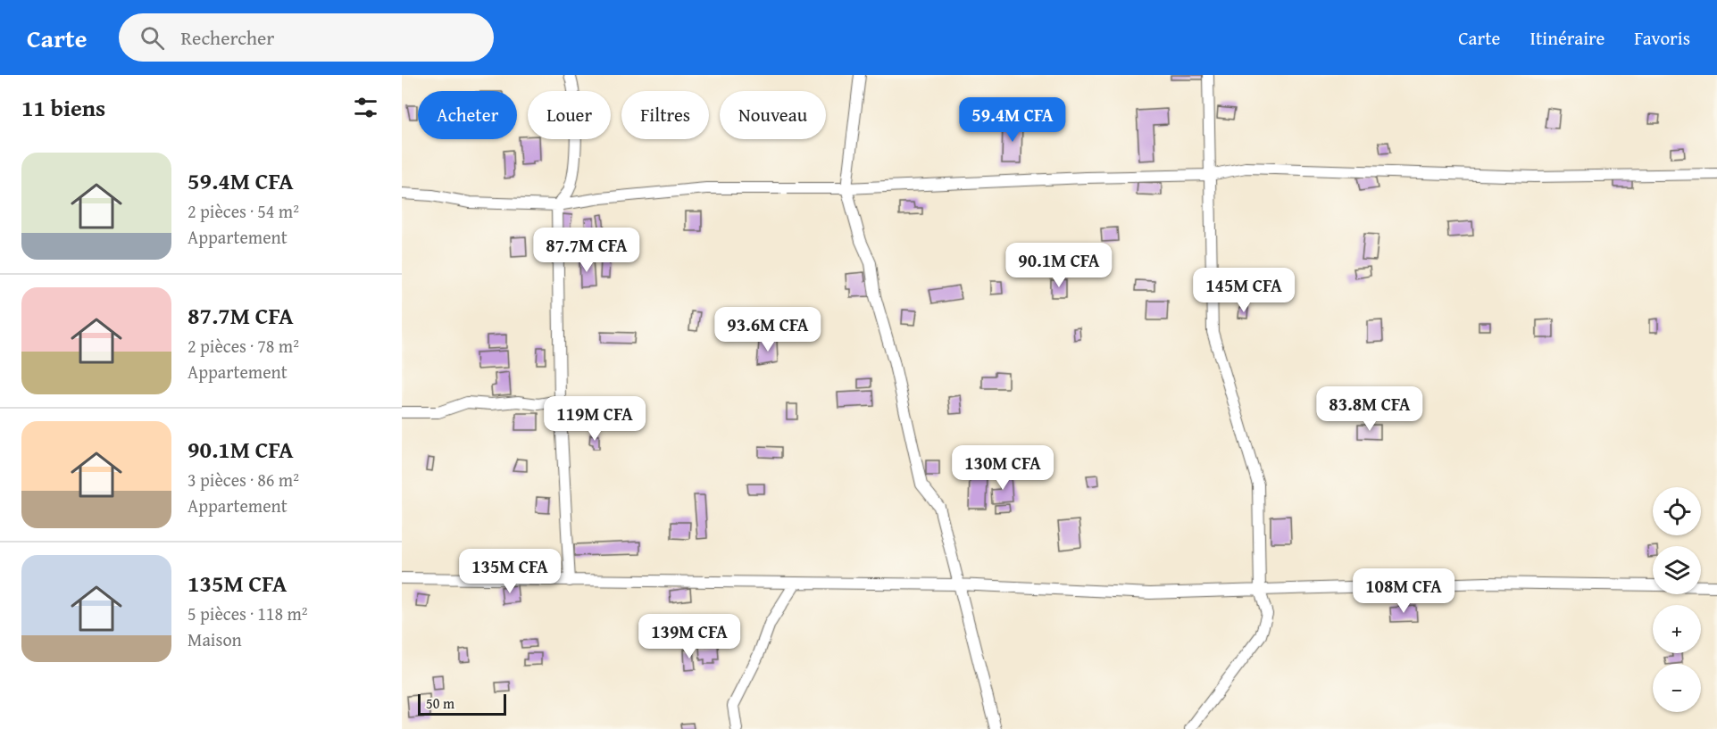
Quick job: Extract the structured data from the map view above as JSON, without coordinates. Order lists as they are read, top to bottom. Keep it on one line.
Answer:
{"scale_bar":"50 m","page":{"header":"Carte","search":"Rechercher","nav":["Carte","Itinéraire","Favoris"],"heading":"11 biens","chip":["Acheter","Louer","Filtres","Nouveau"],"price":["59.4M CFA","87.7M CFA","90.1M CFA","145M CFA","93.6M CFA","83.8M CFA","119M CFA","130M CFA","135M CFA","108M CFA","139M CFA"],"list":[{"name":"59.4M CFA","note":"2 pièces · 54 m² · Appartement"},{"name":"87.7M CFA","note":"2 pièces · 78 m² · Appartement"},{"name":"90.1M CFA","note":"3 pièces · 86 m² · Appartement"},{"name":"135M CFA","note":"5 pièces · 118 m² · Maison"}],"map_buttons":["+","−"],"scale":"50 m"}}
